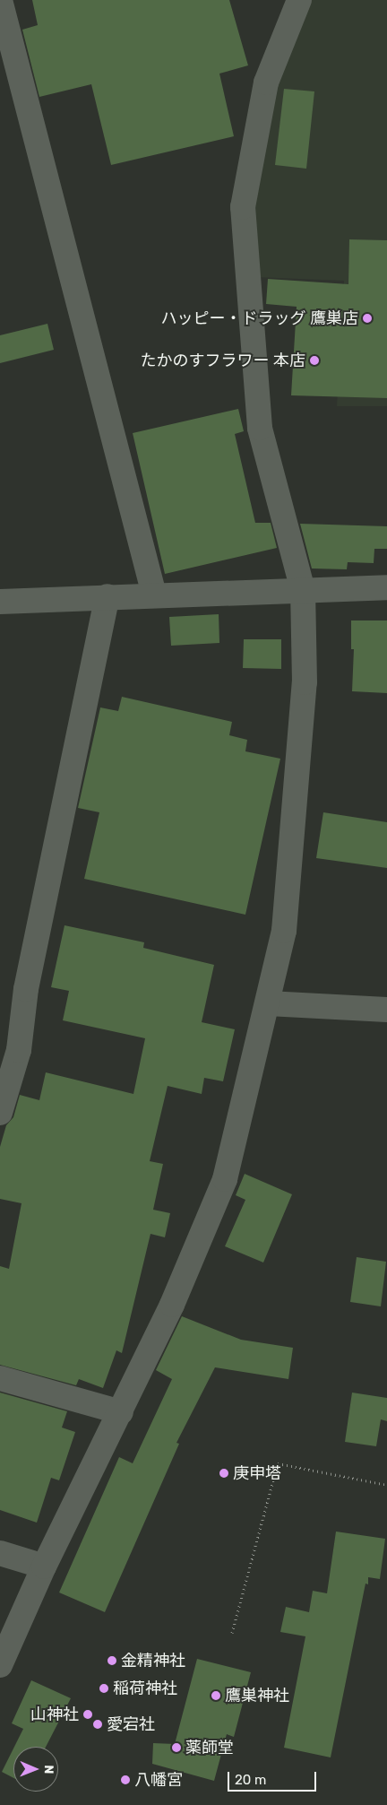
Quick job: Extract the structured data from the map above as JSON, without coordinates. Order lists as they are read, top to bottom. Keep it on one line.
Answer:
{"places":["ハッピー・ドラッグ 鷹巣店","たかのすフラワー 本店","庚申塔","金精神社","稲荷神社","鷹巣神社","山神社","愛宕社","薬師堂","八幡宮"],"scale_bar":"20 m","north":"right"}
